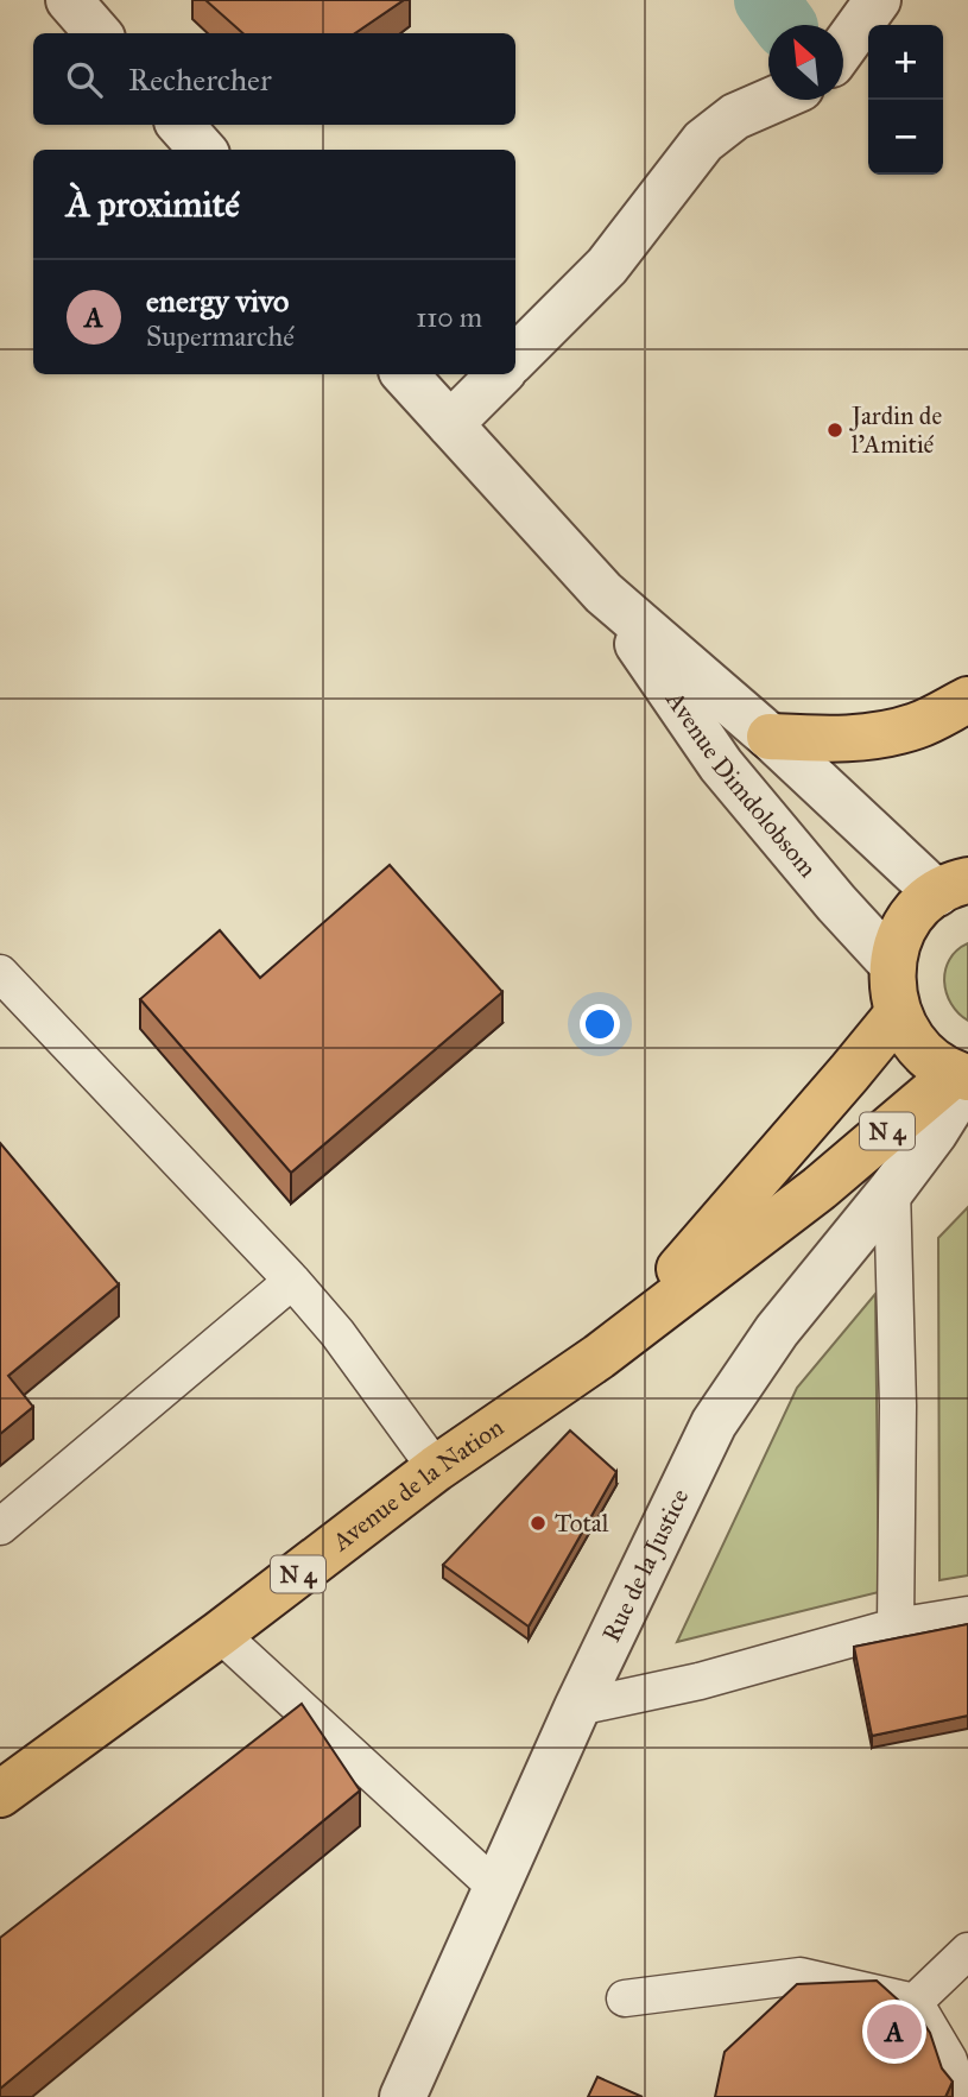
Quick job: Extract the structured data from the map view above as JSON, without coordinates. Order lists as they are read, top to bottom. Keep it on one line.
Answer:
{"streets":{"highway":["N 4","Avenue de la Nation"],"street":["Avenue Dimdolobsom","Rue de la Justice"]},"crossings":[["Avenue de la Nation","Rue de la Justice"]],"places":["Jardin de l'Amitié","Total"],"north":"top left","page":{"map_buttons":["+","−"],"search":"Rechercher","heading":"À proximité","list":[{"mark":"A","name":"energy vivo","note":"Supermarché","value":"110 m"}],"pins":"A"}}
